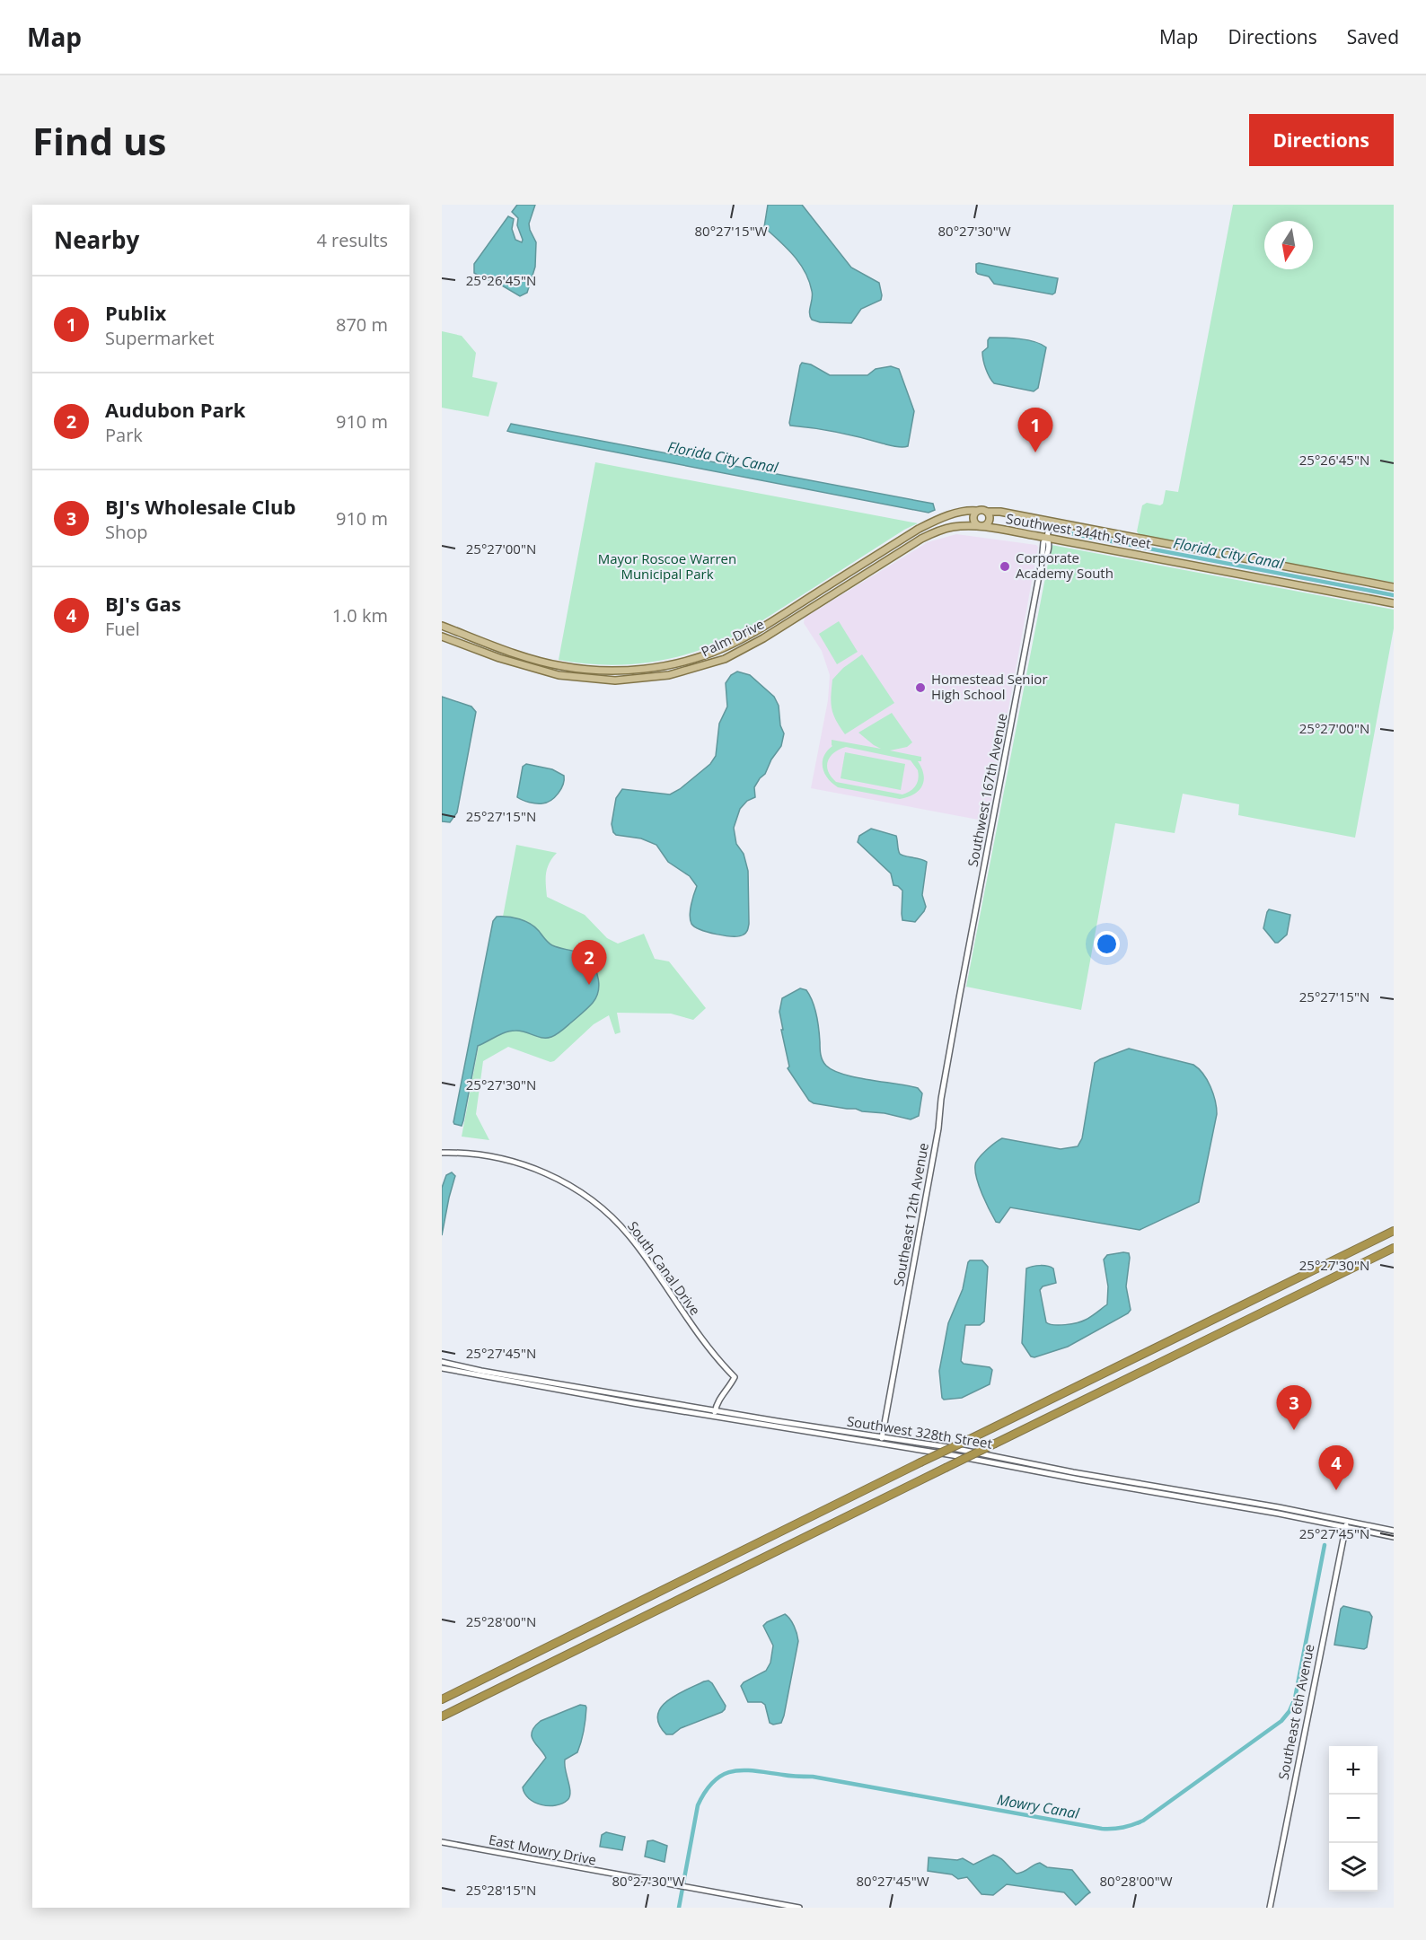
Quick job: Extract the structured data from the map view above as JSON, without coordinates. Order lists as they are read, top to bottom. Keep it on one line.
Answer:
{"streets":{"main road":["Southwest 344th Street","Palm Drive"],"street":["Southwest 167th Avenue","Southeast 12th Avenue","South Canal Drive","Southwest 328th Street","Southeast 6th Avenue","East Mowry Drive"]},"crossings":[["Southwest 344th Street","Palm Drive"],["Southwest 344th Street","Southwest 167th Avenue"],["Southwest 167th Avenue","Southeast 12th Avenue"],["Southeast 12th Avenue","Southwest 328th Street"],["South Canal Drive","Southwest 328th Street"],["Southwest 328th Street","Southeast 6th Avenue"]],"water":["Florida City Canal","Mowry Canal"],"parks":["Mayor Roscoe Warren Municipal Park"],"places":["Corporate Academy South","Homestead Senior High School"],"north":"bottom","page":{"header":"Map","nav":["Map","Directions","Saved"],"buttons":"Directions","title":"Find us","heading":["Nearby","4 results"],"list":[{"mark":"1","name":"Publix","note":"Supermarket","value":"870 m"},{"mark":"2","name":"Audubon Park","note":"Park","value":"910 m"},{"mark":"3","name":"BJ's Wholesale Club","note":"Shop","value":"910 m"},{"mark":"4","name":"BJ's Gas","note":"Fuel","value":"1.0 km"}],"pins":["1","2","3","4"],"map_buttons":["+","−"]},"coordinates":["80°27'15\"W","80°27'30\"W","25°26'45\"N","25°27'00\"N","25°27'15\"N","25°27'30\"N","25°27'45\"N","25°28'00\"N","80°27'45\"W","80°28'00\"W","25°28'15\"N"]}
